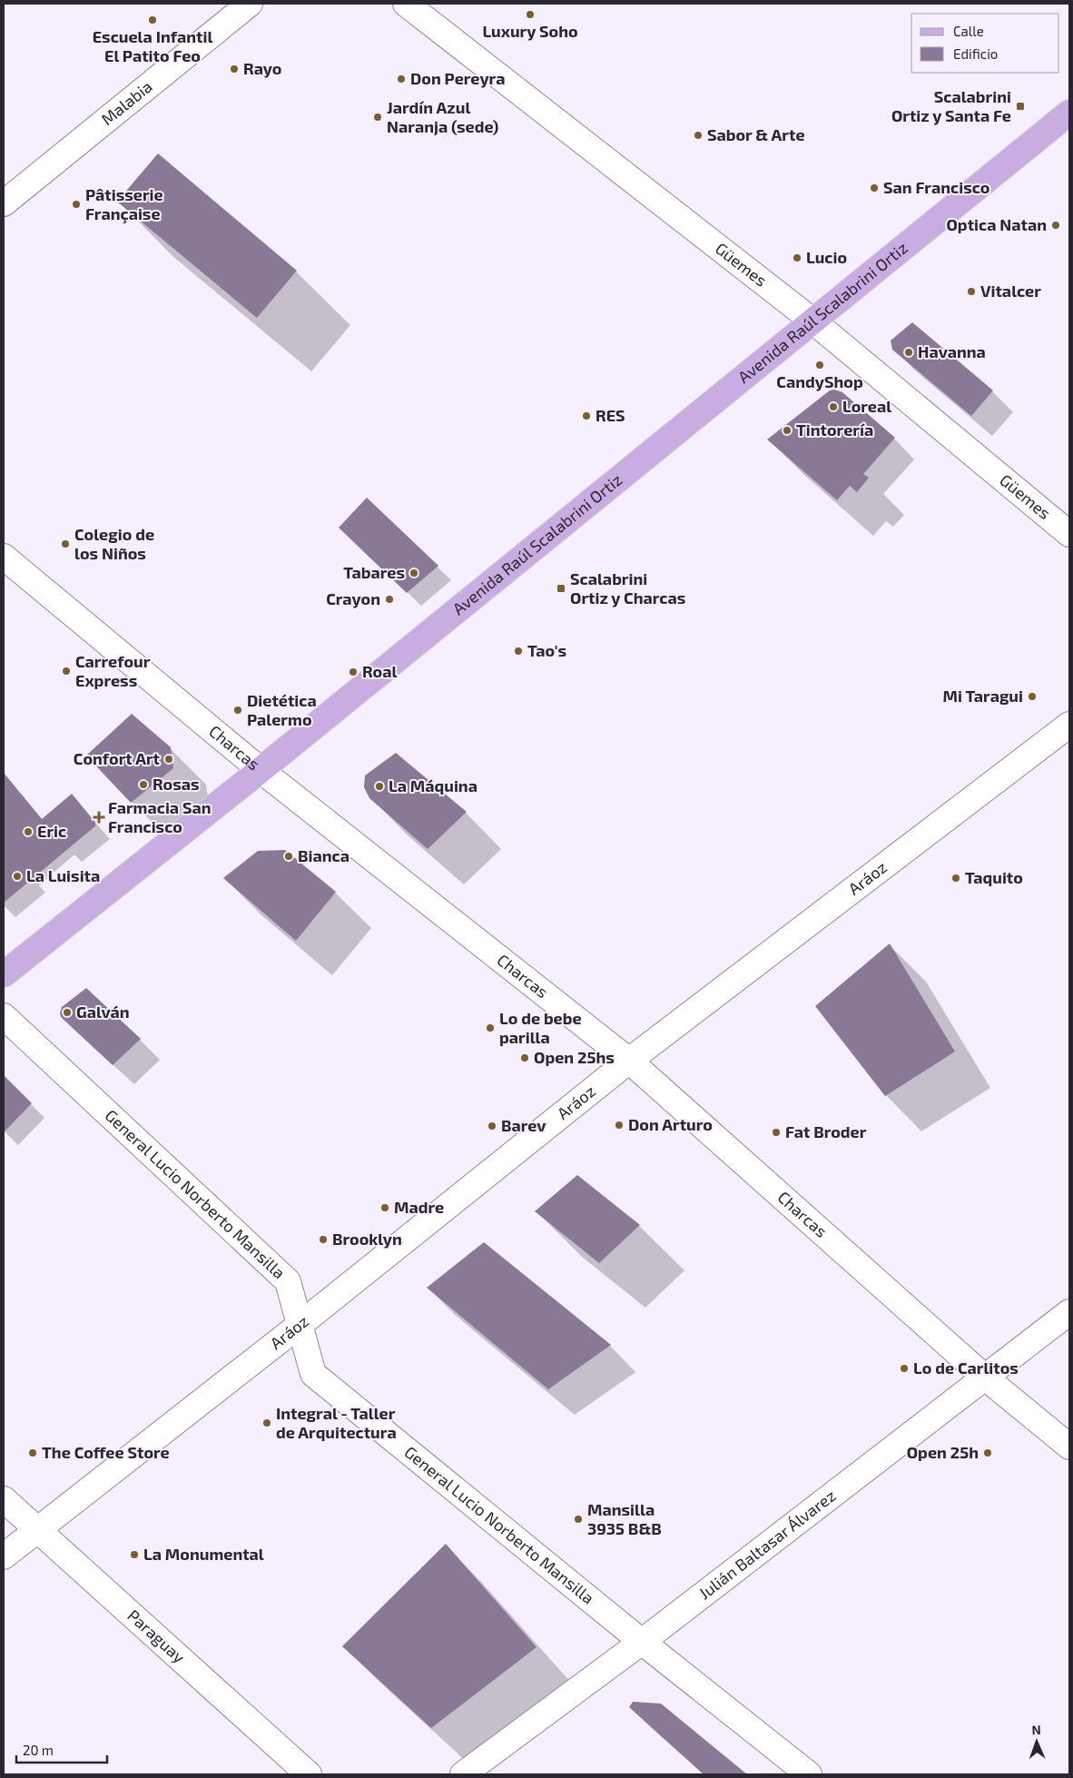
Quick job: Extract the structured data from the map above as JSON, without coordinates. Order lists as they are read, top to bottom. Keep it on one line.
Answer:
{"streets":{"main road":["Avenida Raúl Scalabrini Ortiz"],"street":["Malabia","Güemes","Charcas","Aráoz","General Lucio Norberto Mansilla","Julián Baltasar Álvarez","Paraguay"]},"crossings":[["Güemes","Avenida Raúl Scalabrini Ortiz"],["Avenida Raúl Scalabrini Ortiz","Charcas"],["Charcas","Aráoz"],["Charcas","Julián Baltasar Álvarez"],["Aráoz","General Lucio Norberto Mansilla"],["Aráoz","Paraguay"],["General Lucio Norberto Mansilla","Julián Baltasar Álvarez"]],"places":{"other":["Luxury Soho","Escuela Infantil El Patito Feo","Rayo","Don Pereyra","Jardín Azul Naranja (sede)","Sabor & Arte","San Francisco","Pâtisserie Française","Optica Natan","Lucio","Vitalcer","Havanna","CandyShop","Loreal","RES","Tintorería","Colegio de los Niños","Tabares","Crayon","Tao's","Carrefour Express","Roal","Mi Taragui","Dietética Palermo","Confort Art","Rosas","La Máquina","Eric","Bianca","La Luisita","Taquito","Galván","Lo de bebe parilla","Open 25hs","Don Arturo","Barev","Fat Broder","Madre","Brooklyn","Lo de Carlitos","Integral - Taller de Arquitectura","The Coffee Store","Open 25h","Mansilla 3935 B&B","La Monumental"],"transit":["Scalabrini Ortiz y Santa Fe","Scalabrini Ortiz y Charcas"],"health":["Farmacia San Francisco"]},"legend":["Calle","Edificio"],"scale_bar":"20 m","north":"top"}
